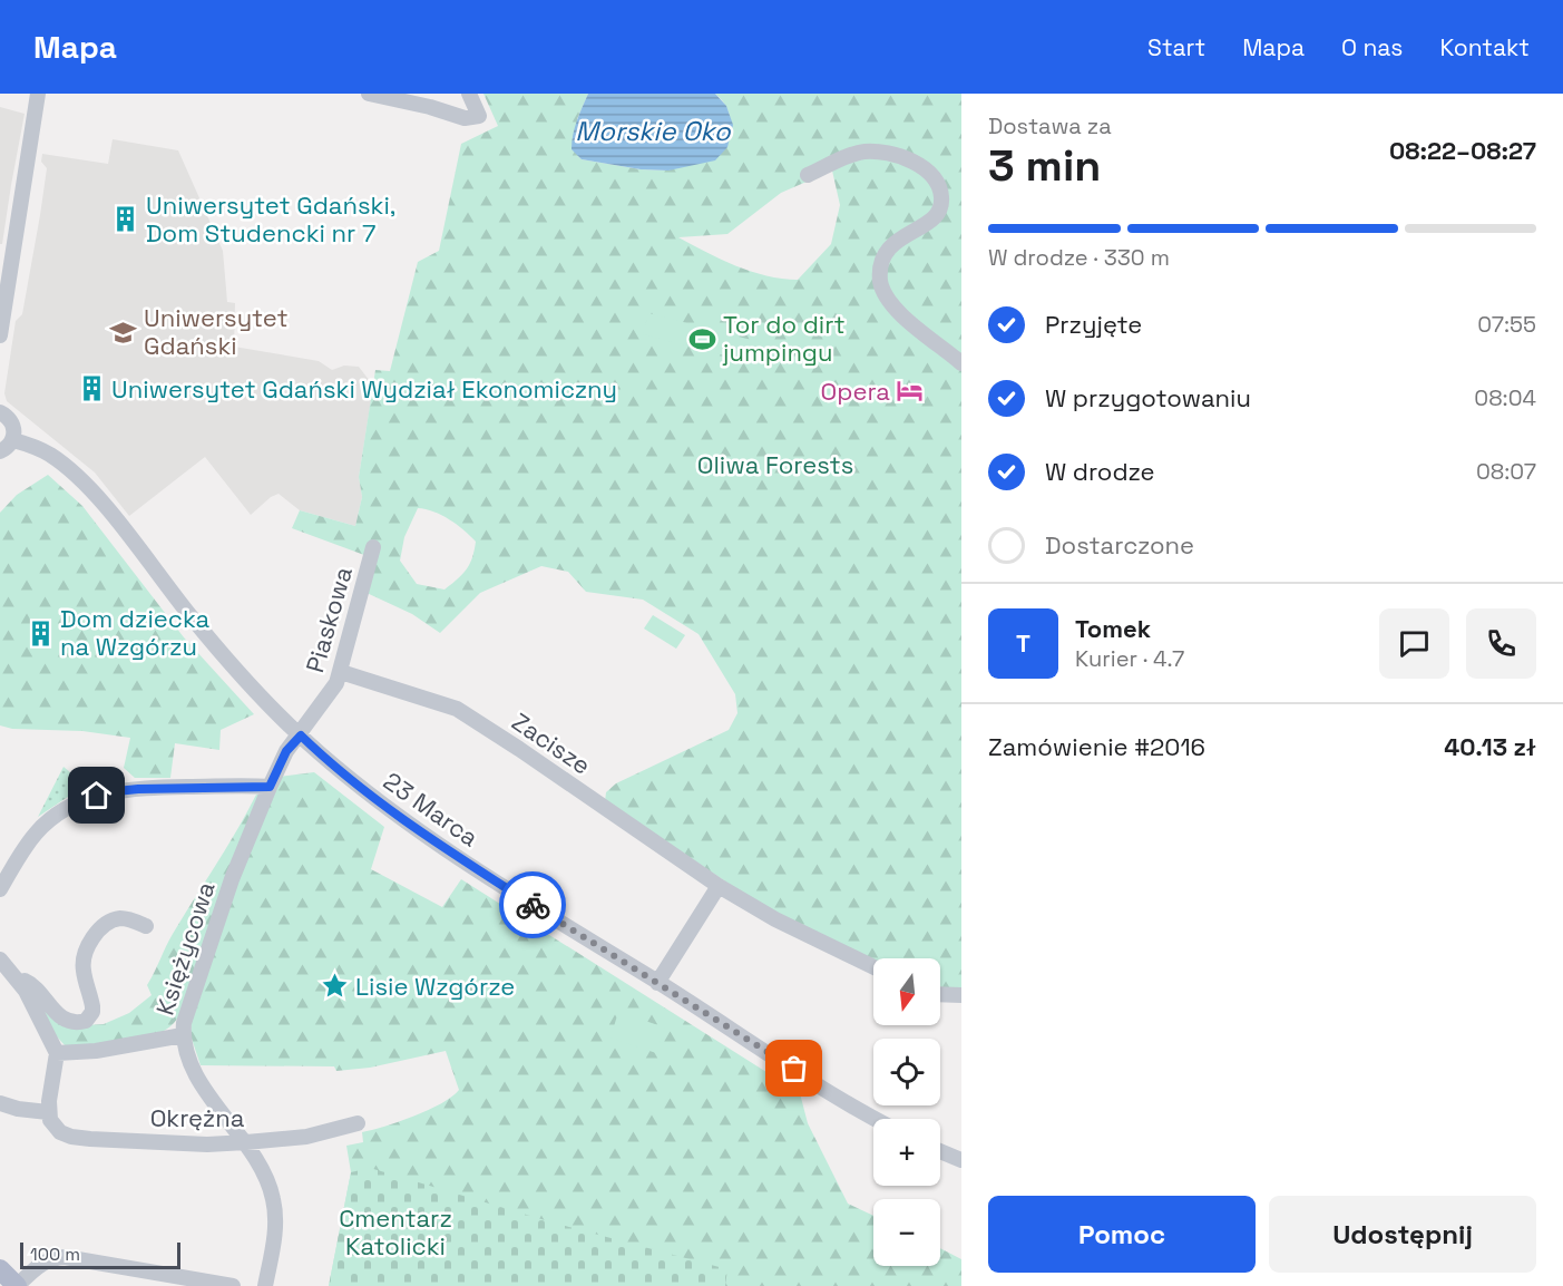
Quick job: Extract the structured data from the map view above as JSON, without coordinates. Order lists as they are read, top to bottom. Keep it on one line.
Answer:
{"streets":{"street":["Piaskowa","Zacisze","23 Marca","Księżycowa","Okrężna"]},"crossings":[["Piaskowa","Zacisze"],["Piaskowa","23 Marca"],["Piaskowa","Księżycowa"],["23 Marca","Księżycowa"],["Księżycowa","Okrężna"]],"water":["Morskie Oko"],"parks":["Oliwa Forests","Cmentarz Katolicki"],"places":{"building":["Uniwersytet Gdański, Dom Studencki nr 7","Uniwersytet Gdański Wydział Ekonomiczny","Dom dziecka na Wzgórzu"],"school or university":["Uniwersytet Gdański"],"sports":["Tor do dirt jumpingu"],"hotel":["Opera"],"place":["Lisie Wzgórze"]},"scale_bar":"100 m","north":"bottom","page":{"header":"Mapa","nav":["Start","Mapa","O nas","Kontakt"],"heading":["3 min","Dostawa za","08:22–08:27"],"panel":["Tomek","Kurier · 4.7","Zamówienie #2016","40.13 zł"],"bar":"W drodze · 330 m","list":[["Przyjęte","07:55"],["W przygotowaniu","08:04"],["W drodze","08:07"],"Dostarczone"],"round":"T","map_buttons":["+","−"],"buttons":["Pomoc","Udostępnij"],"scale":"100 m"}}
